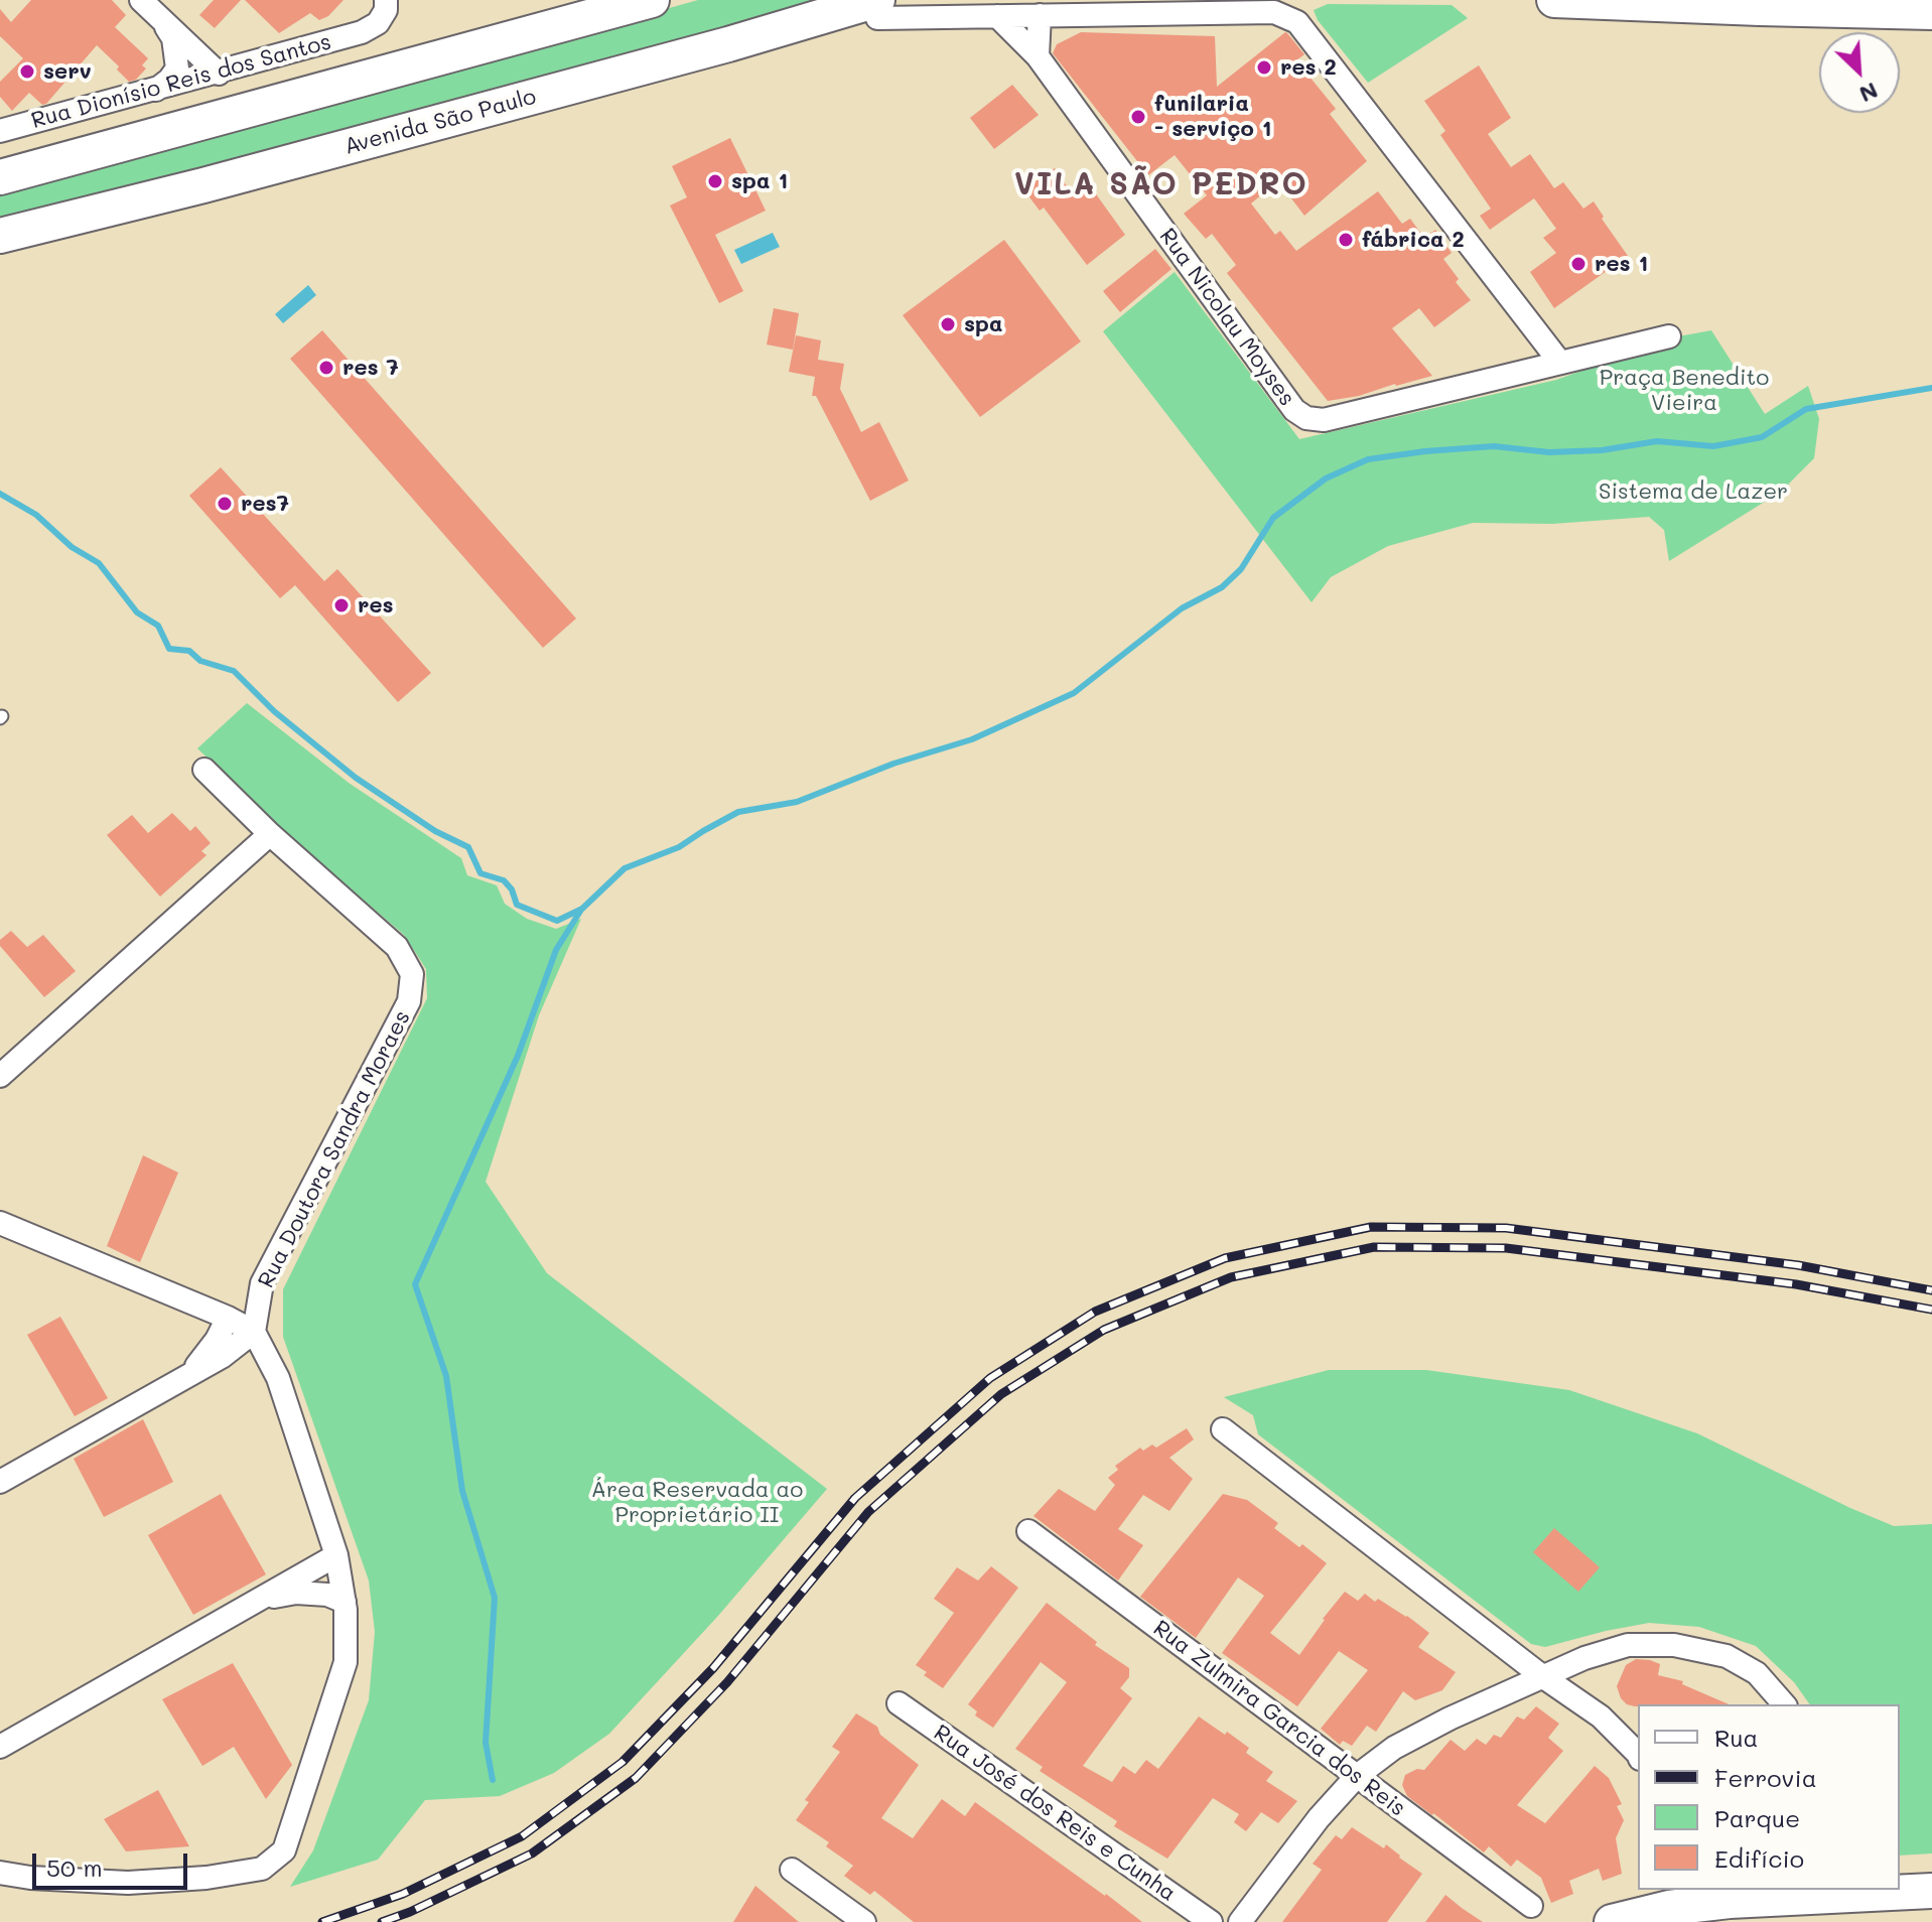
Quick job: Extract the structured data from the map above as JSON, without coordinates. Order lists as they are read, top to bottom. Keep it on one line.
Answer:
{"streets":{"main road":["Avenida São Paulo"],"street":["Rua Dionísio Reis dos Santos","Rua Nicolau Moyses","Rua Doutora Sandra Moraes","Rua Zulmira Garcia dos Reis","Rua José dos Reis e Cunha"]},"districts":["VILA SÃO PEDRO"],"parks":["Praça Benedito Vieira","Sistema de Lazer","Área Reservada ao Proprietário II"],"places":["res 2","serv","funilaria - serviço 1","spa 1","fábrica 2","res 1","spa","res 7","res7","res"],"legend":["Rua","Ferrovia","Parque","Edifício"],"scale_bar":"50 m","north":"bottom right"}
